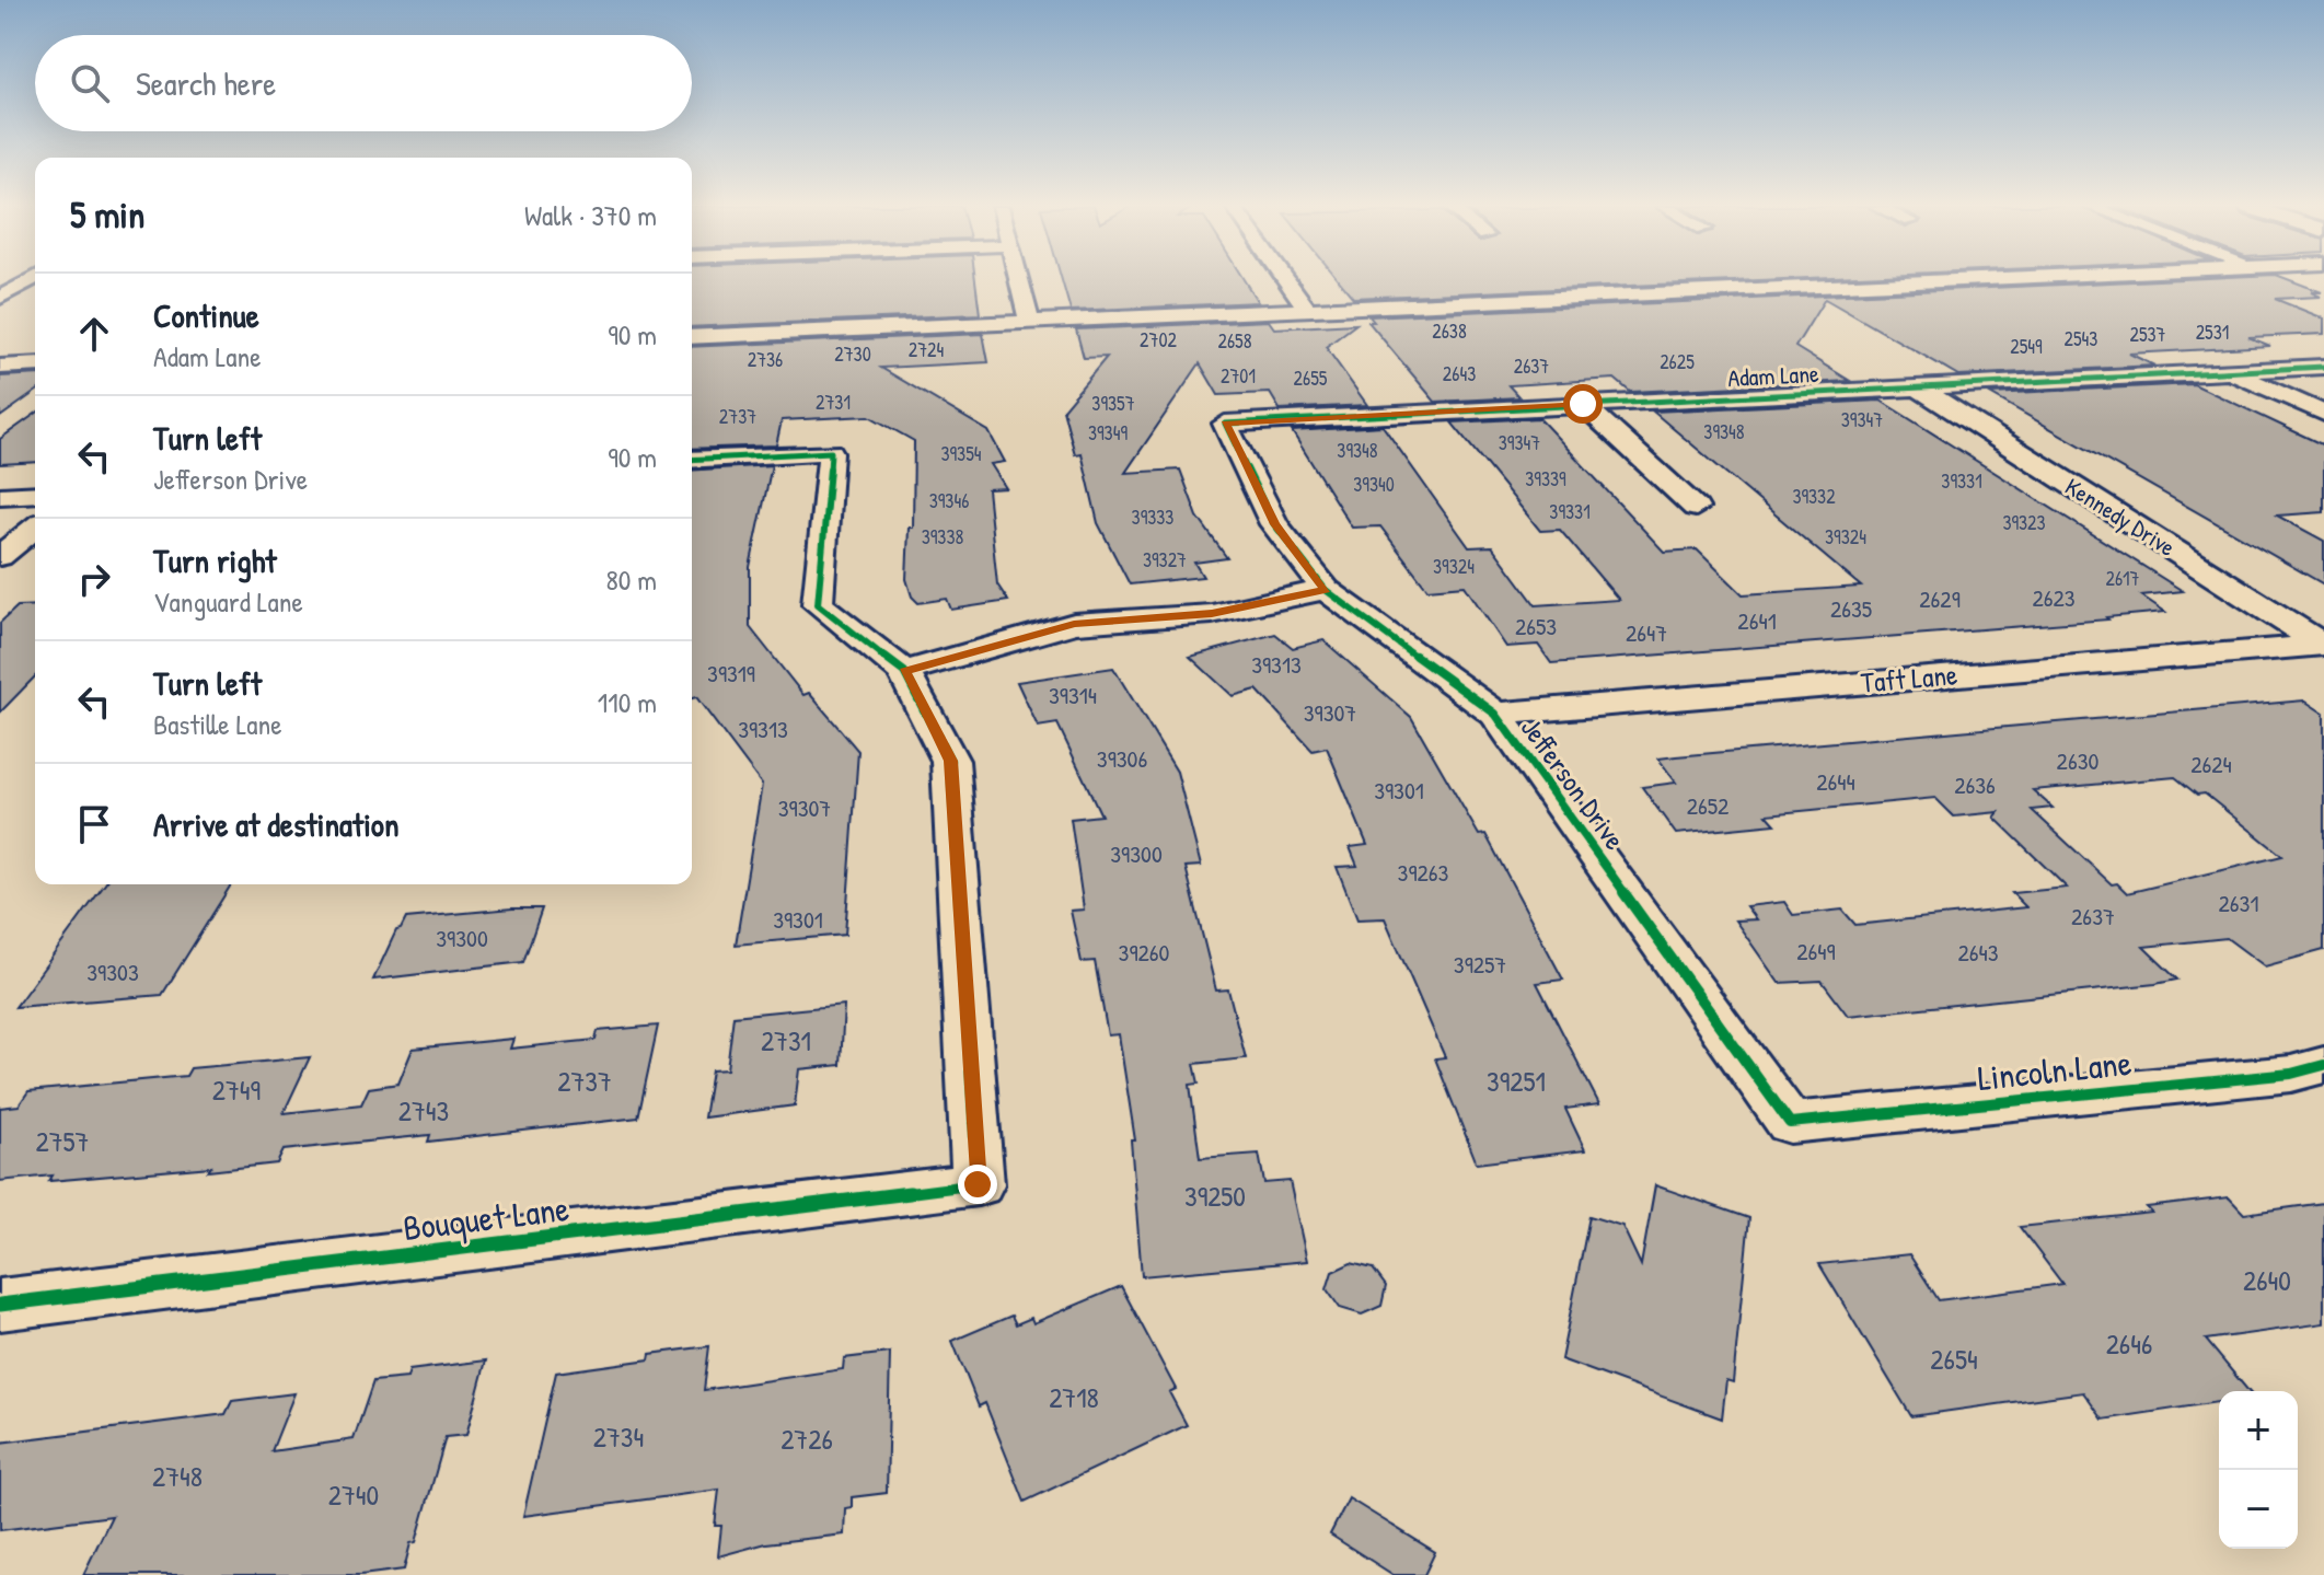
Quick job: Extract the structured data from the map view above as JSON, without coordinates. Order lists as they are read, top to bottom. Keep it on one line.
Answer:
{"streets":{"street":["Adam Lane","Kennedy Drive","Taft Lane","Jefferson Drive","Lincoln Lane","Bouquet Lane"]},"crossings":[["Adam Lane","Kennedy Drive"],["Adam Lane","Jefferson Drive"],["Kennedy Drive","Taft Lane"],["Taft Lane","Jefferson Drive"],["Jefferson Drive","Lincoln Lane"]],"house_numbers":["2638","2531","2537","2543","2702","2658","2549","2724","2730","2736","2625","2637","2643","2701","2655","2731","39357","2737","39347","39348","39349","39347","39348","39354","39339","39331","39340","39332","39346","39331","39333","39323","39338","39324","39327","39324","2617","2623","2629","2635","2641","2653","2647","39313","39319","39314","39307","39313","39306","2630","2624","2644","2636","39301","2652","39307","39300","39263","2631","2637","39301","39300","2649","39260","2643","39257","39303","2731","2737","39251","2749","2743","2757","39250","2640","2646","2654","2718","2734","2726","2748","2740"],"page":{"search":"Search here","heading":["5 min","Walk · 370 m"],"list":[["Continue","Adam Lane","90 m"],["Turn left","Jefferson Drive","90 m"],["Turn right","Vanguard Lane","80 m"],["Turn left","Bastille Lane","110 m"],"Arrive at destination"],"map_buttons":["+","−"]}}
